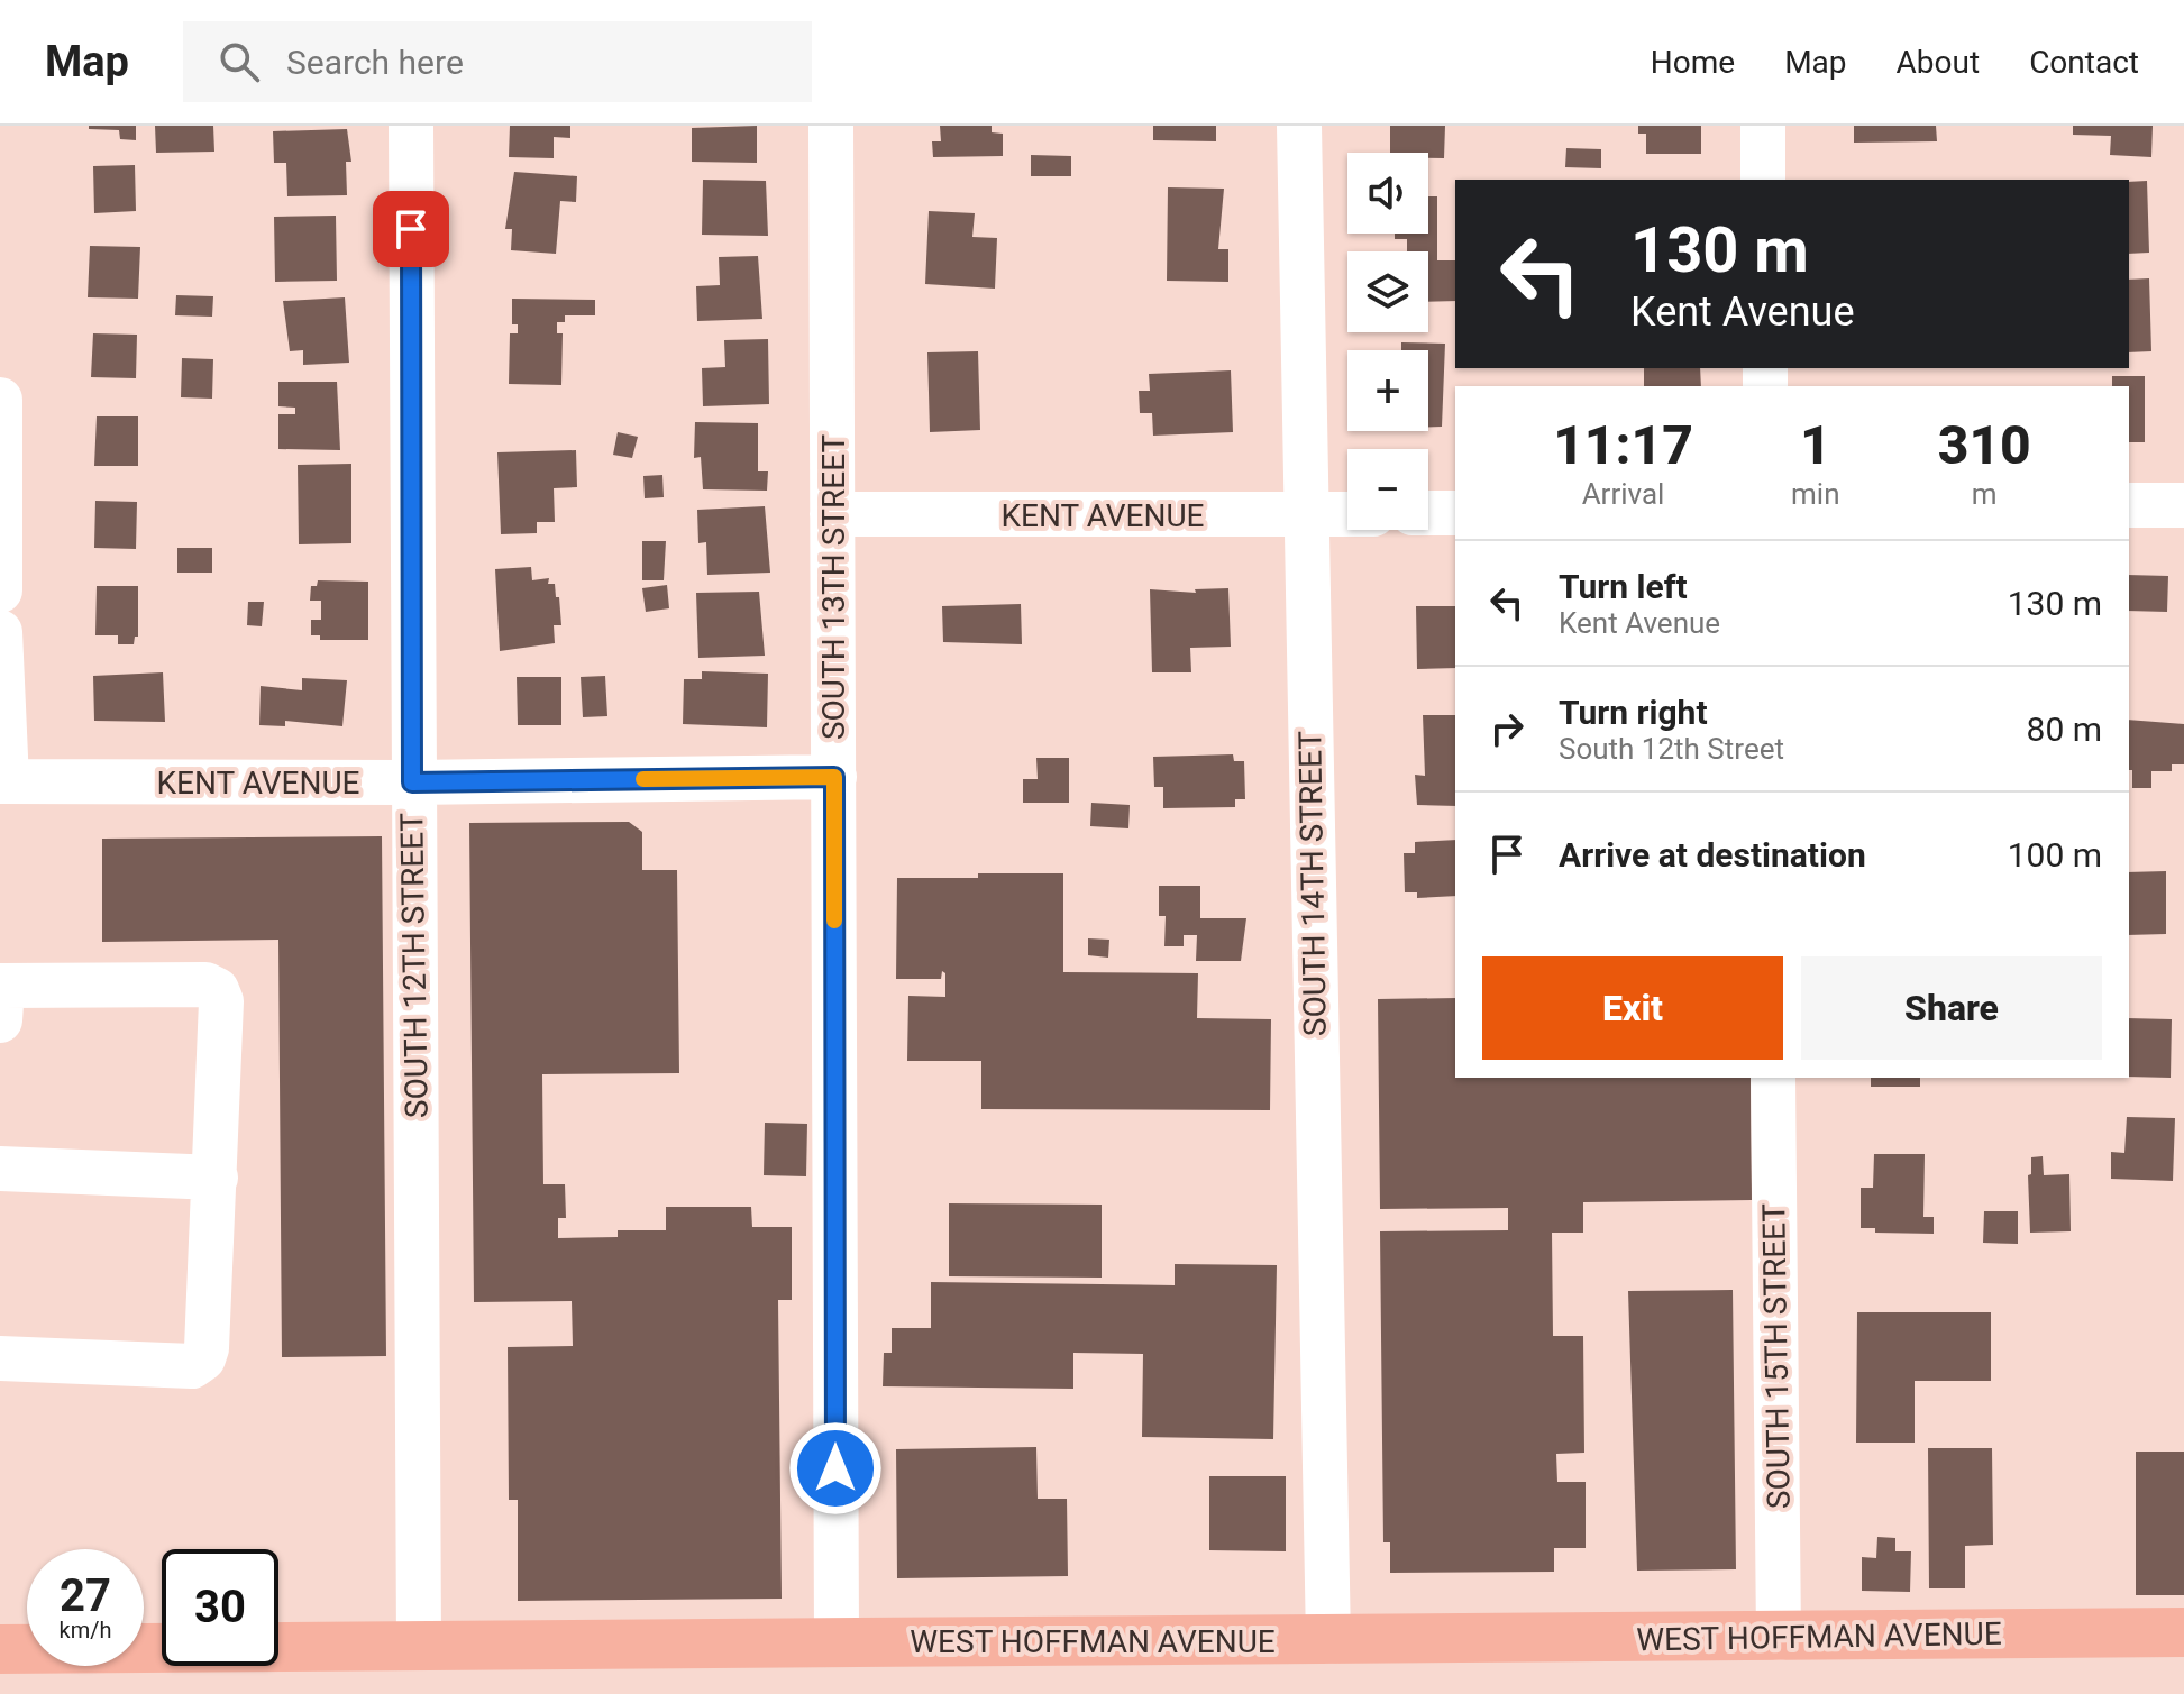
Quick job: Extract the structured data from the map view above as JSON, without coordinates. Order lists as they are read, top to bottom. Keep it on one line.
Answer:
{"streets":{"main road":["WEST HOFFMAN AVENUE"],"street":["KENT AVENUE","SOUTH 13TH STREET","SOUTH 14TH STREET","SOUTH 12TH STREET","SOUTH 15TH STREET"]},"crossings":[["KENT AVENUE","SOUTH 13TH STREET"],["KENT AVENUE","SOUTH 14TH STREET"],["KENT AVENUE","SOUTH 12TH STREET"],["SOUTH 13TH STREET","WEST HOFFMAN AVENUE"],["SOUTH 14TH STREET","WEST HOFFMAN AVENUE"],["SOUTH 12TH STREET","WEST HOFFMAN AVENUE"],["SOUTH 15TH STREET","WEST HOFFMAN AVENUE"]],"page":{"header":"Map","search":"Search here","nav":["Home","Map","About","Contact"],"map_buttons":["+","−"],"turn":["130 m","Kent Avenue"],"eta":["11:17","Arrival","1","min","310","m"],"list":[{"name":"Turn left","note":"Kent Avenue","value":"130 m"},{"name":"Turn right","note":"South 12th Street","value":"80 m"},{"name":"Arrive at destination","value":"100 m"}],"buttons":["Exit","Share"],"speed":"27 km/h","limit":"30"}}
